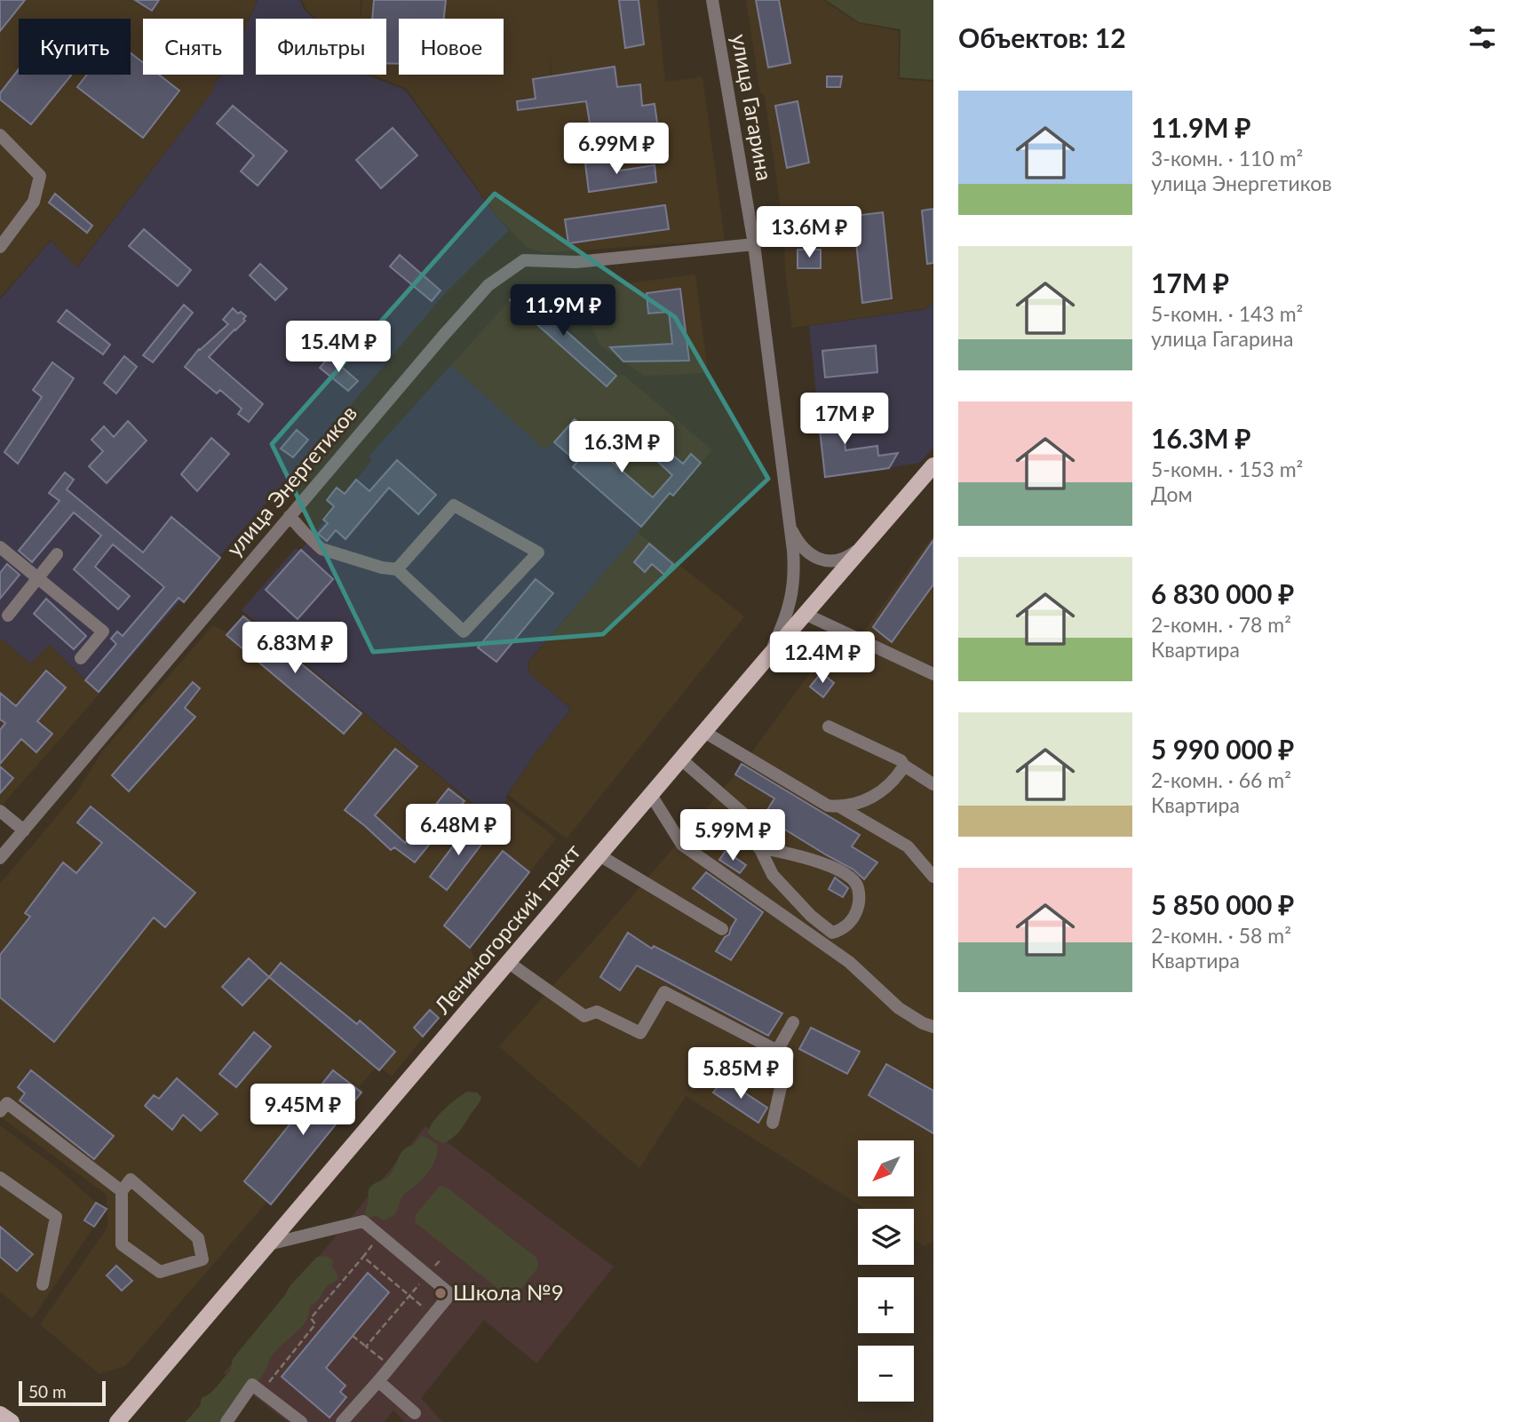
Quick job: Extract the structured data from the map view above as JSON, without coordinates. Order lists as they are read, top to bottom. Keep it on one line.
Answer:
{"streets":{"main road":["Лениногорский тракт"],"street":["улица Гагарина","улица Энергетиков"]},"crossings":[["улица Гагарина","улица Энергетиков"],["улица Гагарина","Лениногорский тракт"]],"places":["Школа №9"],"scale_bar":"50 m","north":"bottom left","page":{"heading":"Объектов: 12","chip":["Купить","Снять","Фильтры","Новое"],"list":[{"name":"11.9M ₽","note":"3-комн. · 110 m² · улица Энергетиков"},{"name":"17M ₽","note":"5-комн. · 143 m² · улица Гагарина"},{"name":"16.3M ₽","note":"5-комн. · 153 m² · Дом"},{"name":"6 830 000 ₽","note":"2-комн. · 78 m² · Квартира"},{"name":"5 990 000 ₽","note":"2-комн. · 66 m² · Квартира"},{"name":"5 850 000 ₽","note":"2-комн. · 58 m² · Квартира"}],"price":["6.99M ₽","13.6M ₽","11.9M ₽","15.4M ₽","17M ₽","16.3M ₽","6.83M ₽","12.4M ₽","6.48M ₽","5.99M ₽","5.85M ₽","9.45M ₽"],"map_buttons":["+","−"],"scale":"50 m"}}
